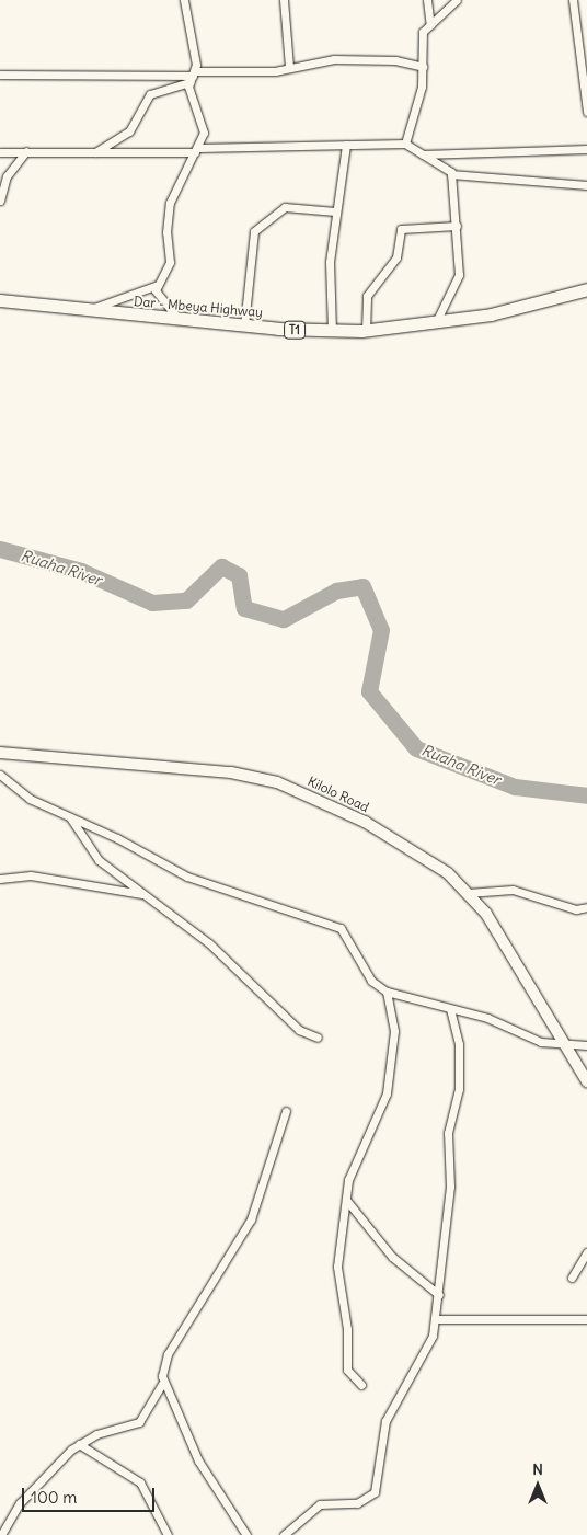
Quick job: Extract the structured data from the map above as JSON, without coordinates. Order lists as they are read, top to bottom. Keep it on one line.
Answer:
{"streets":{"highway":["Dar - Mbeya Highway","T1"],"main road":["Kilolo Road"]},"water":["Ruaha River"],"scale_bar":"100 m","north":"top"}
